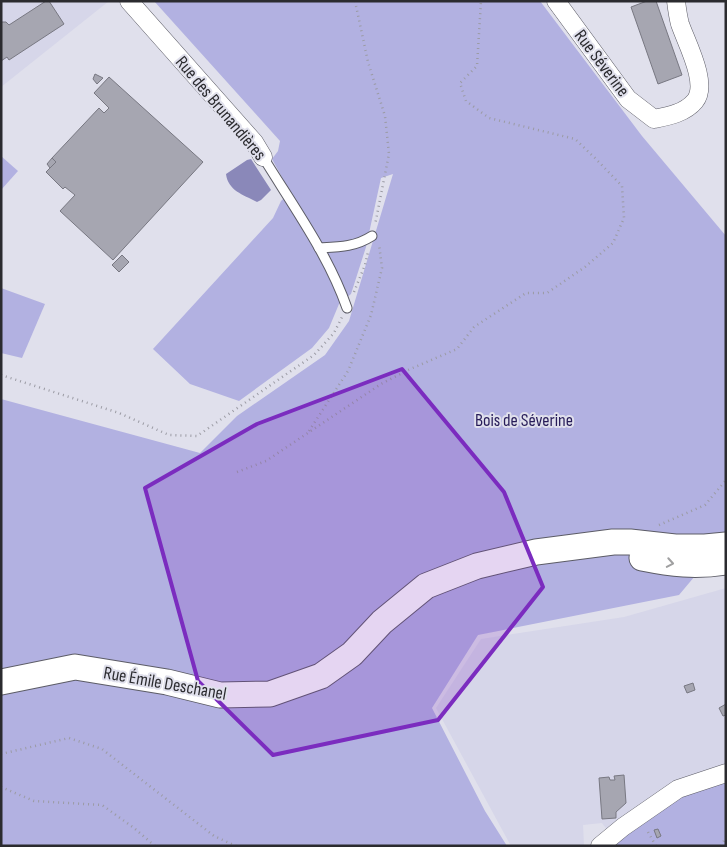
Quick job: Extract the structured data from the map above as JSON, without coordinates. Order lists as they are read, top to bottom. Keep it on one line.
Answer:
{"streets":{"main road":["Rue Émile Deschanel"],"street":["Rue Séverine","Rue des Brunandières"]},"parks":["Bois de Séverine"]}
